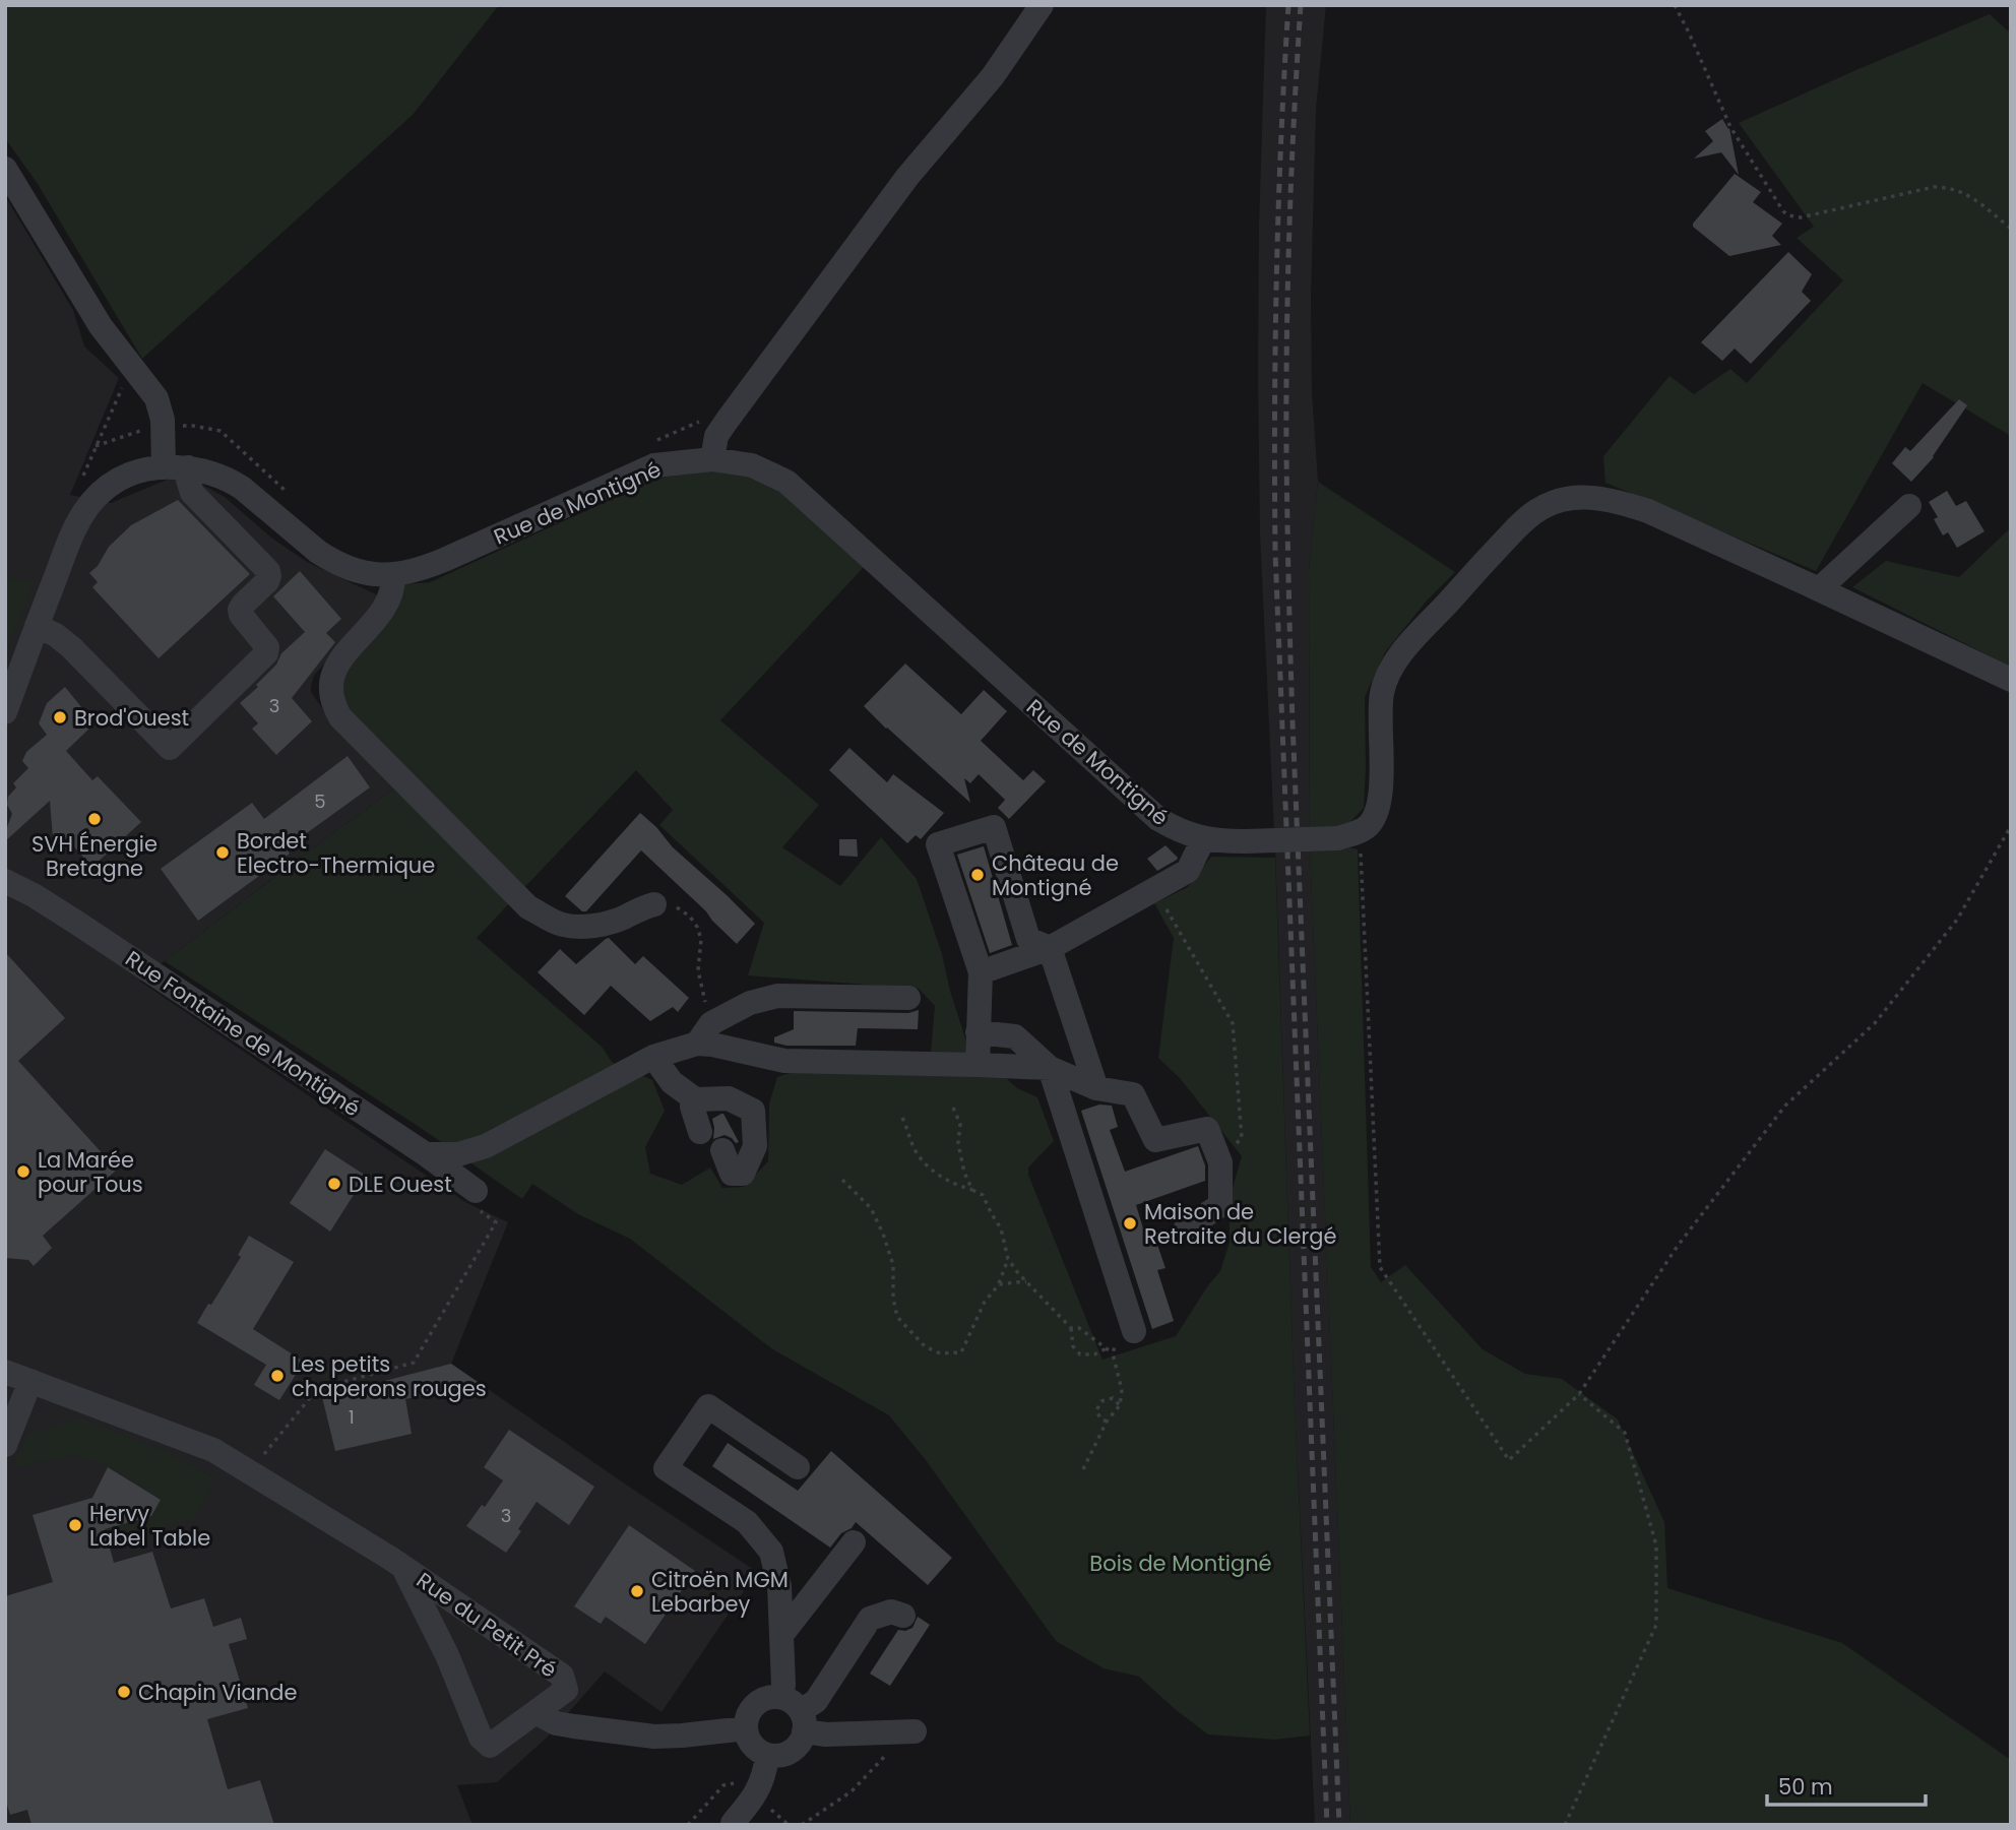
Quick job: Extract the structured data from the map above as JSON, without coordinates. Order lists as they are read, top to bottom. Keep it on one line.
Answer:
{"streets":{"street":["Rue de Montigné","Rue Fontaine de Montigné","Rue du Petit Pré"]},"parks":["Bois de Montigné"],"places":["Brod'Ouest","SVH Énergie Bretagne","Bordet Electro-Thermique","Château de Montigné","La Marée pour Tous","DLE Ouest","Maison de Retraite du Clergé","Les petits chaperons rouges","Hervy Label Table","Citroën MGM Lebarbey","Chapin Viande"],"house_numbers":["3","5","1","3"],"scale_bar":"50 m"}
